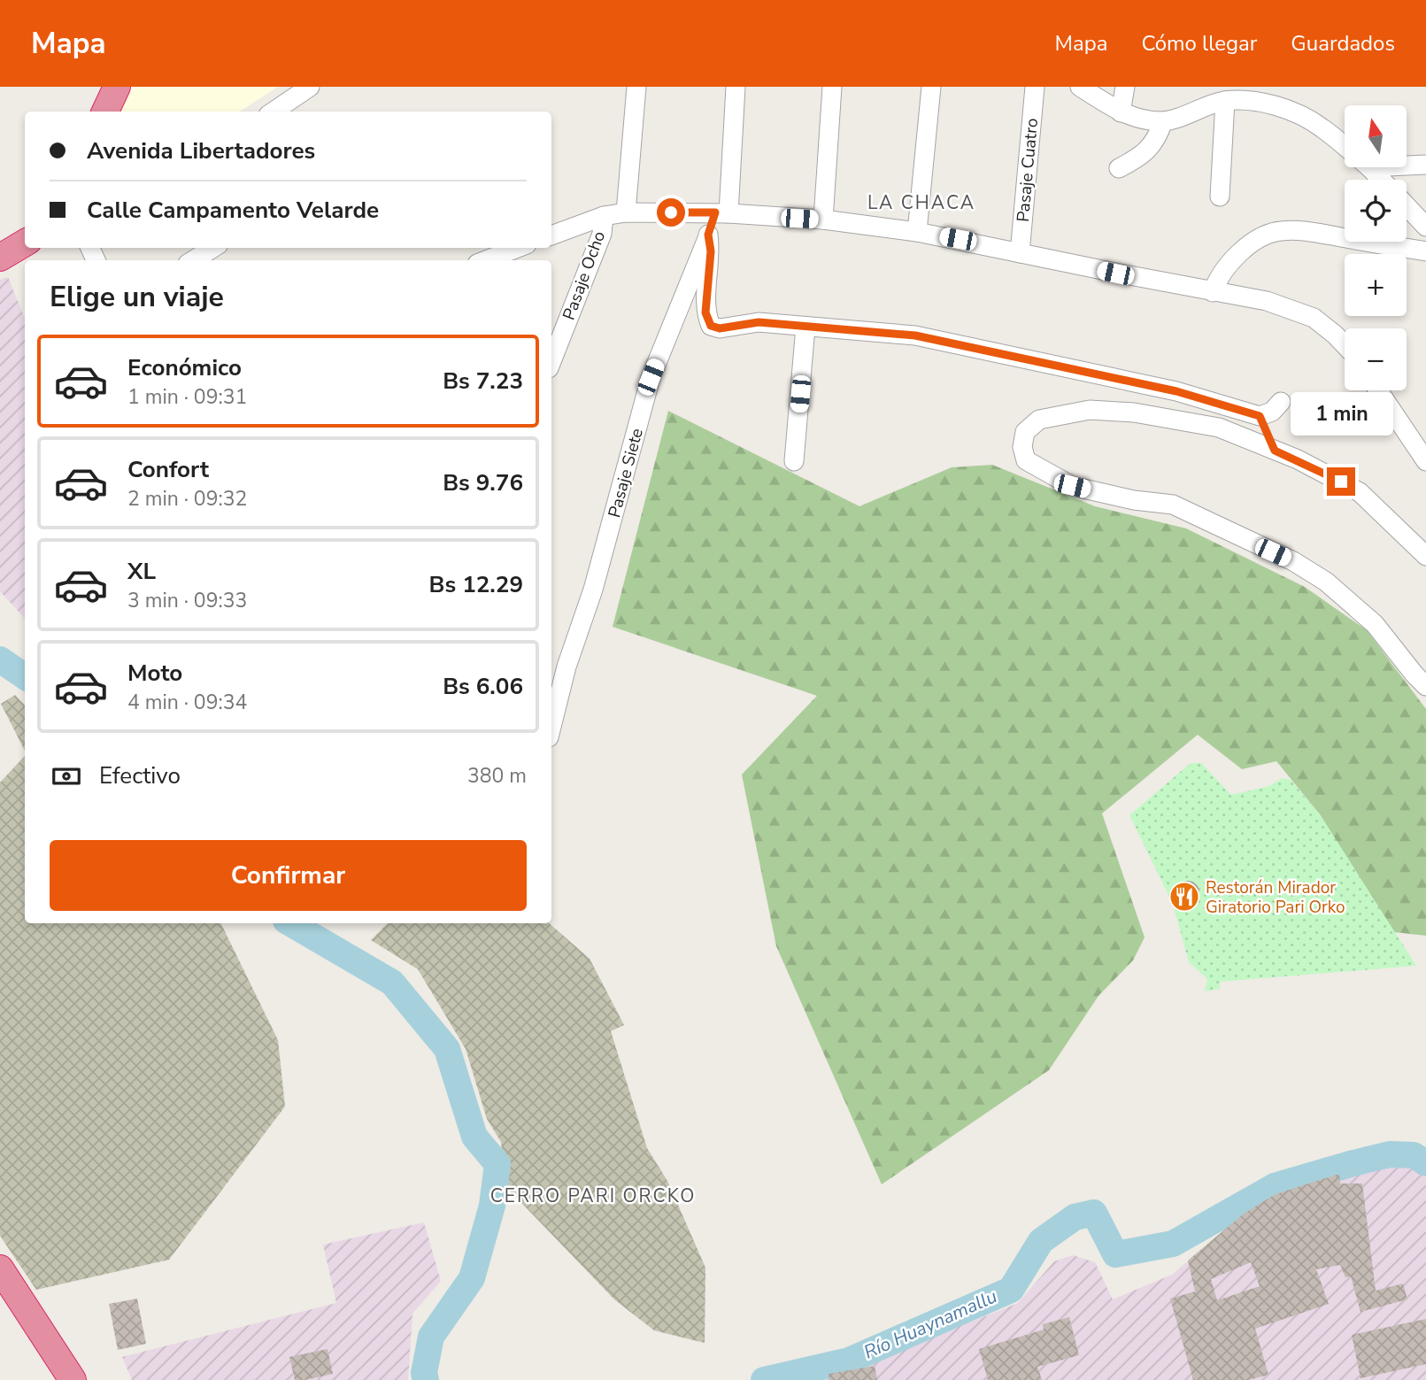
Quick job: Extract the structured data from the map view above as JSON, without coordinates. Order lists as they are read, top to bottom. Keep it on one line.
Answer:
{"streets":{"street":["Pasaje Cuatro","Pasaje Ocho","Pasaje Siete"]},"districts":["LA CHACA","CERRO PARI ORCKO"],"water":["Río Huaynamallu"],"places":{"restaurant":["Restorán Mirador Giratorio Pari Orko"]},"north":"top","page":{"header":"Mapa","nav":["Mapa","Cómo llegar","Guardados"],"map_buttons":["+","−"],"banner":["Avenida Libertadores","Calle Campamento Velarde"],"heading":"Elige un viaje","list":[{"name":"Económico","note":"1 min · 09:31","value":"Bs 7.23"},{"name":"Confort","note":"2 min · 09:32","value":"Bs 9.76"},{"name":"XL","note":"3 min · 09:33","value":"Bs 12.29"},{"name":"Moto","note":"4 min · 09:34","value":"Bs 6.06"}],"bubble":"1 min","pay":["Efectivo","380 m"],"buttons":"Confirmar"}}
